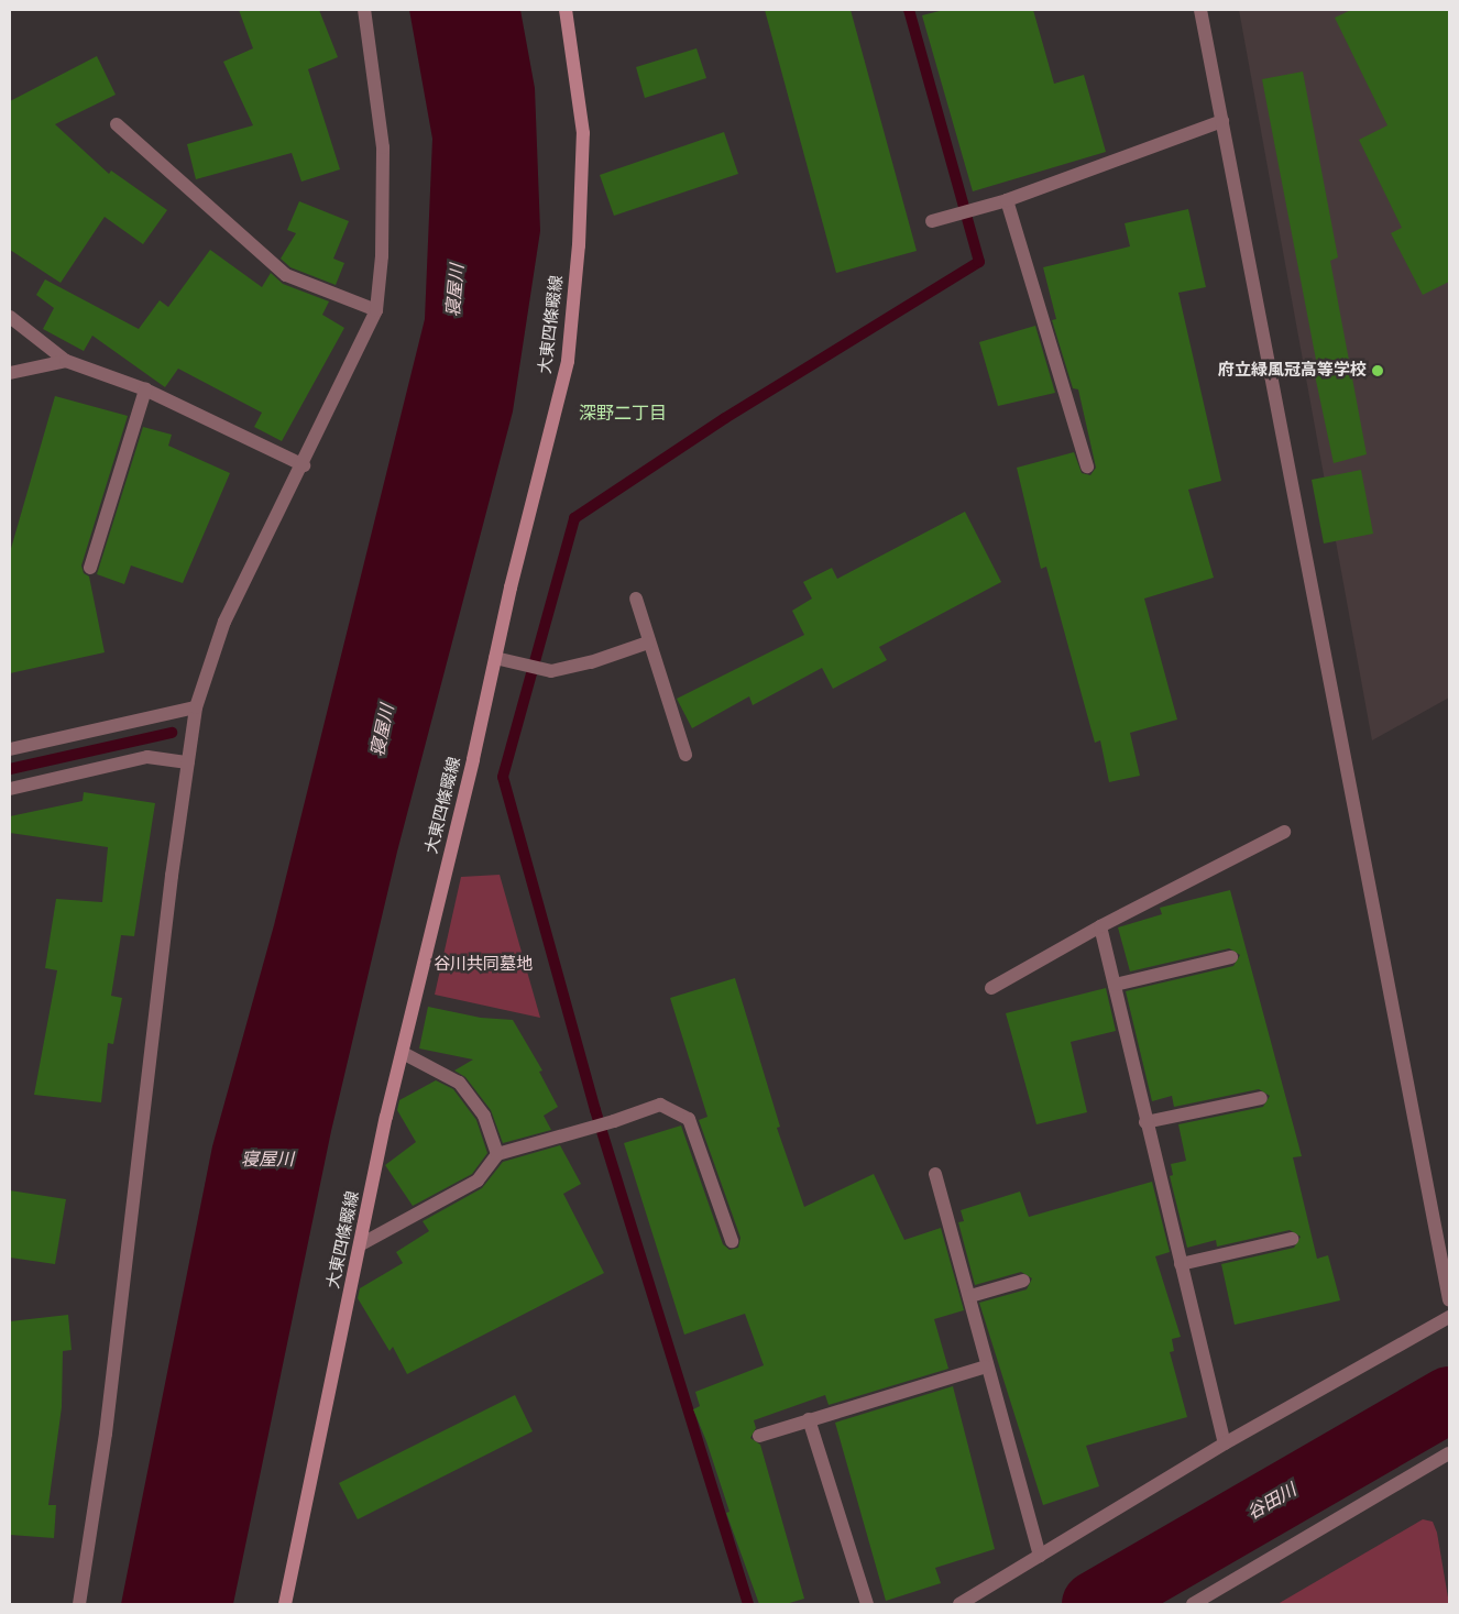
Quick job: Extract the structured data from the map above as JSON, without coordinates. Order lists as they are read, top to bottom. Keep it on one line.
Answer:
{"streets":{"main road":["大東四條畷線"]},"districts":["深野二丁目"],"water":["寝屋川","谷田川"],"parks":["谷川共同墓地"],"places":["府立緑風冠高等学校"]}
